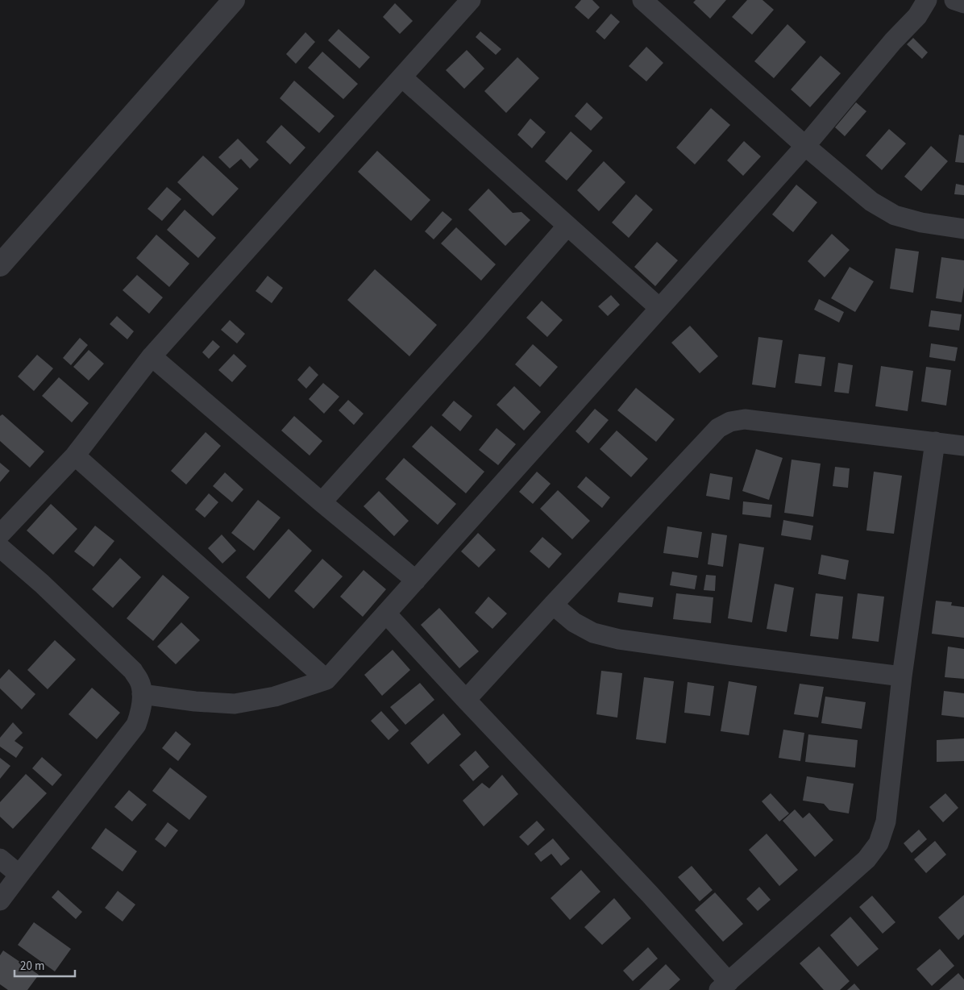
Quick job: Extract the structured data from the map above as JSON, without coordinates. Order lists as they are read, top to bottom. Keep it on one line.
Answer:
{"scale_bar":"20 m"}
